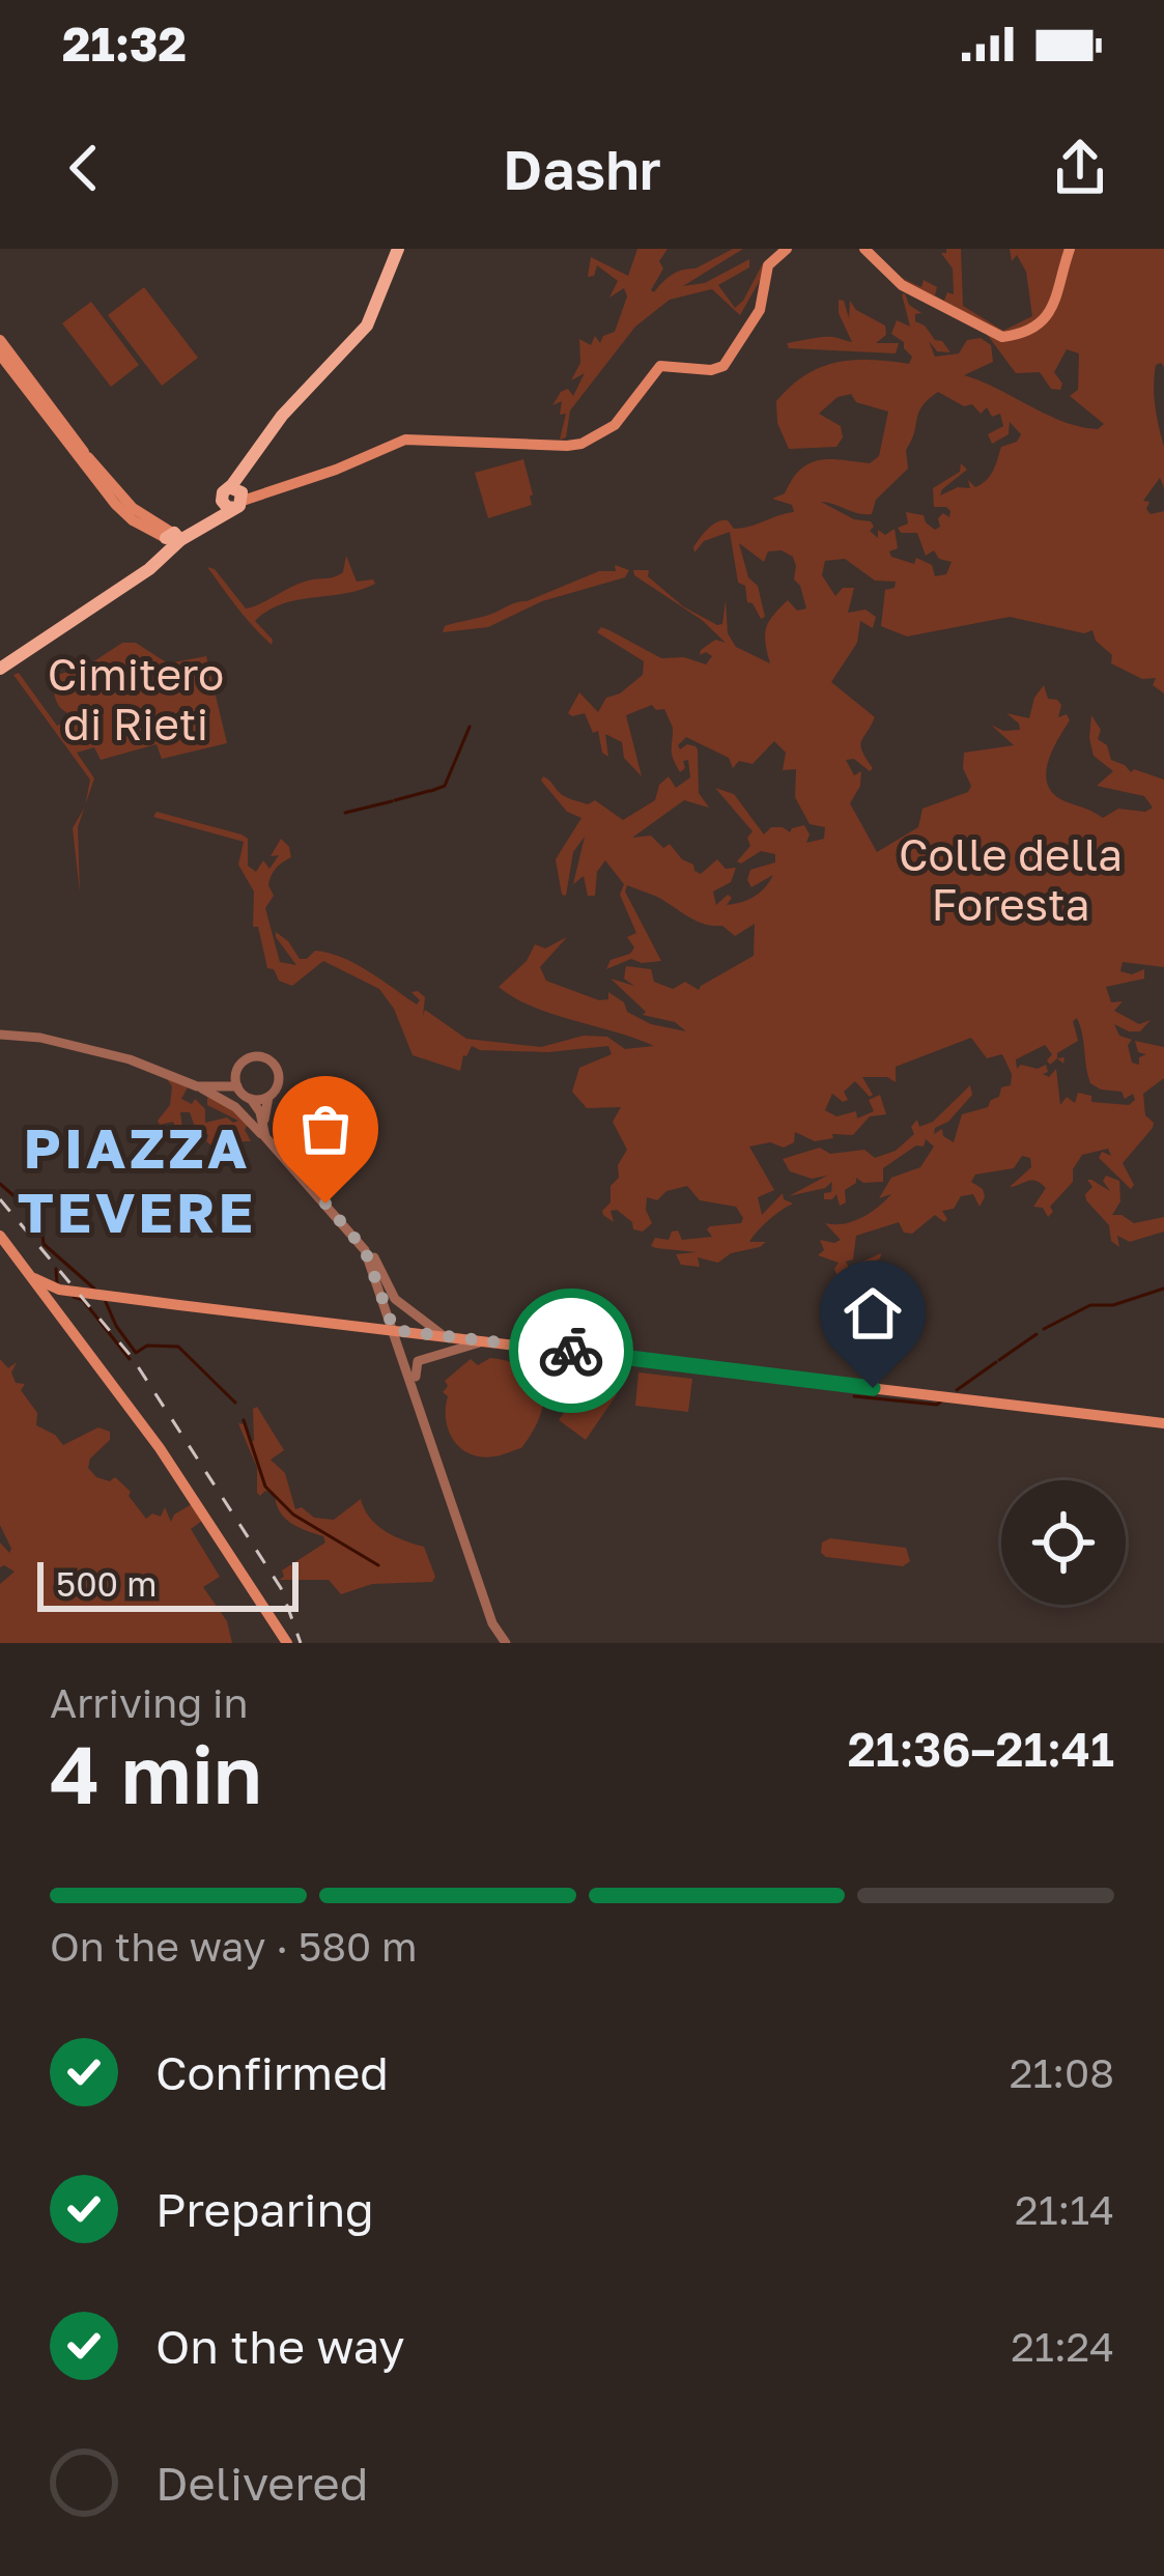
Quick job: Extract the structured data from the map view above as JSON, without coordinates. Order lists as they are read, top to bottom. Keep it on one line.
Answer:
{"districts":["PIAZZA TEVERE"],"parks":["Cimitero di Rieti","Colle della Foresta"],"scale_bar":"500 m","page":{"status":"21:32","header":"Dashr","scale":"500 m","heading":["4 min","Arriving in","21:36–21:41"],"bar":"On the way · 580 m","list":[["Confirmed","21:08"],["Preparing","21:14"],["On the way","21:24"],"Delivered"]}}
